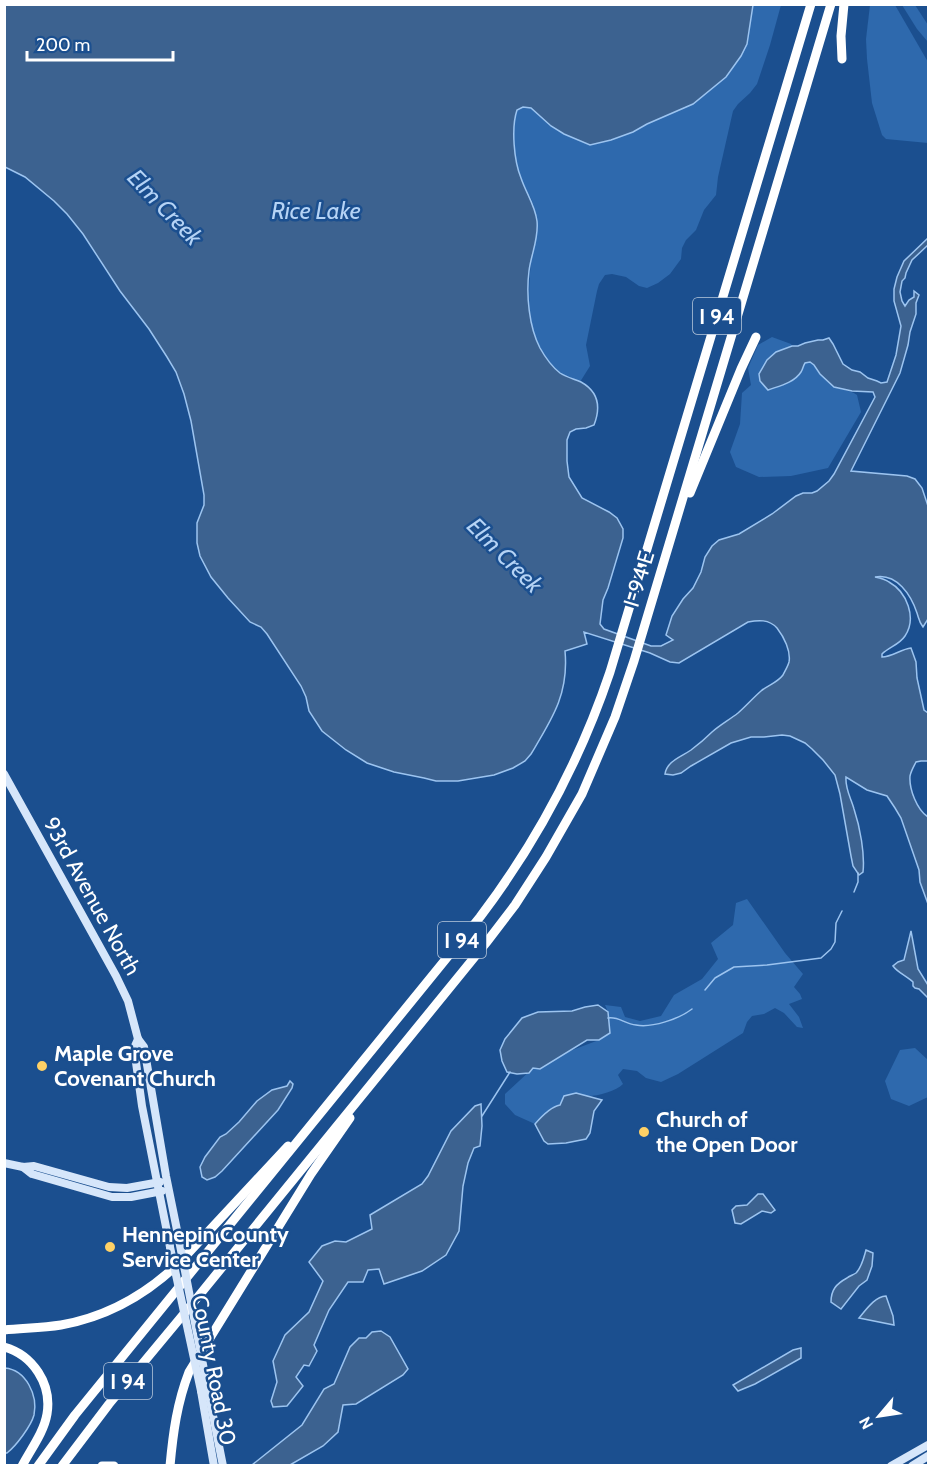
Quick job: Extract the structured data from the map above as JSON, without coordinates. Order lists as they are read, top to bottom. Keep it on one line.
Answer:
{"streets":{"highway":["I 94","I-94 E"],"main road":["93rd Avenue North","County Road 30"]},"crossings":[["I 94","I-94 E"],["93rd Avenue North","County Road 30"]],"water":["Elm Creek","Rice Lake"],"places":["Maple Grove Covenant Church","Church of the Open Door","Hennepin County Service Center"],"scale_bar":"200 m","north":"bottom left"}
